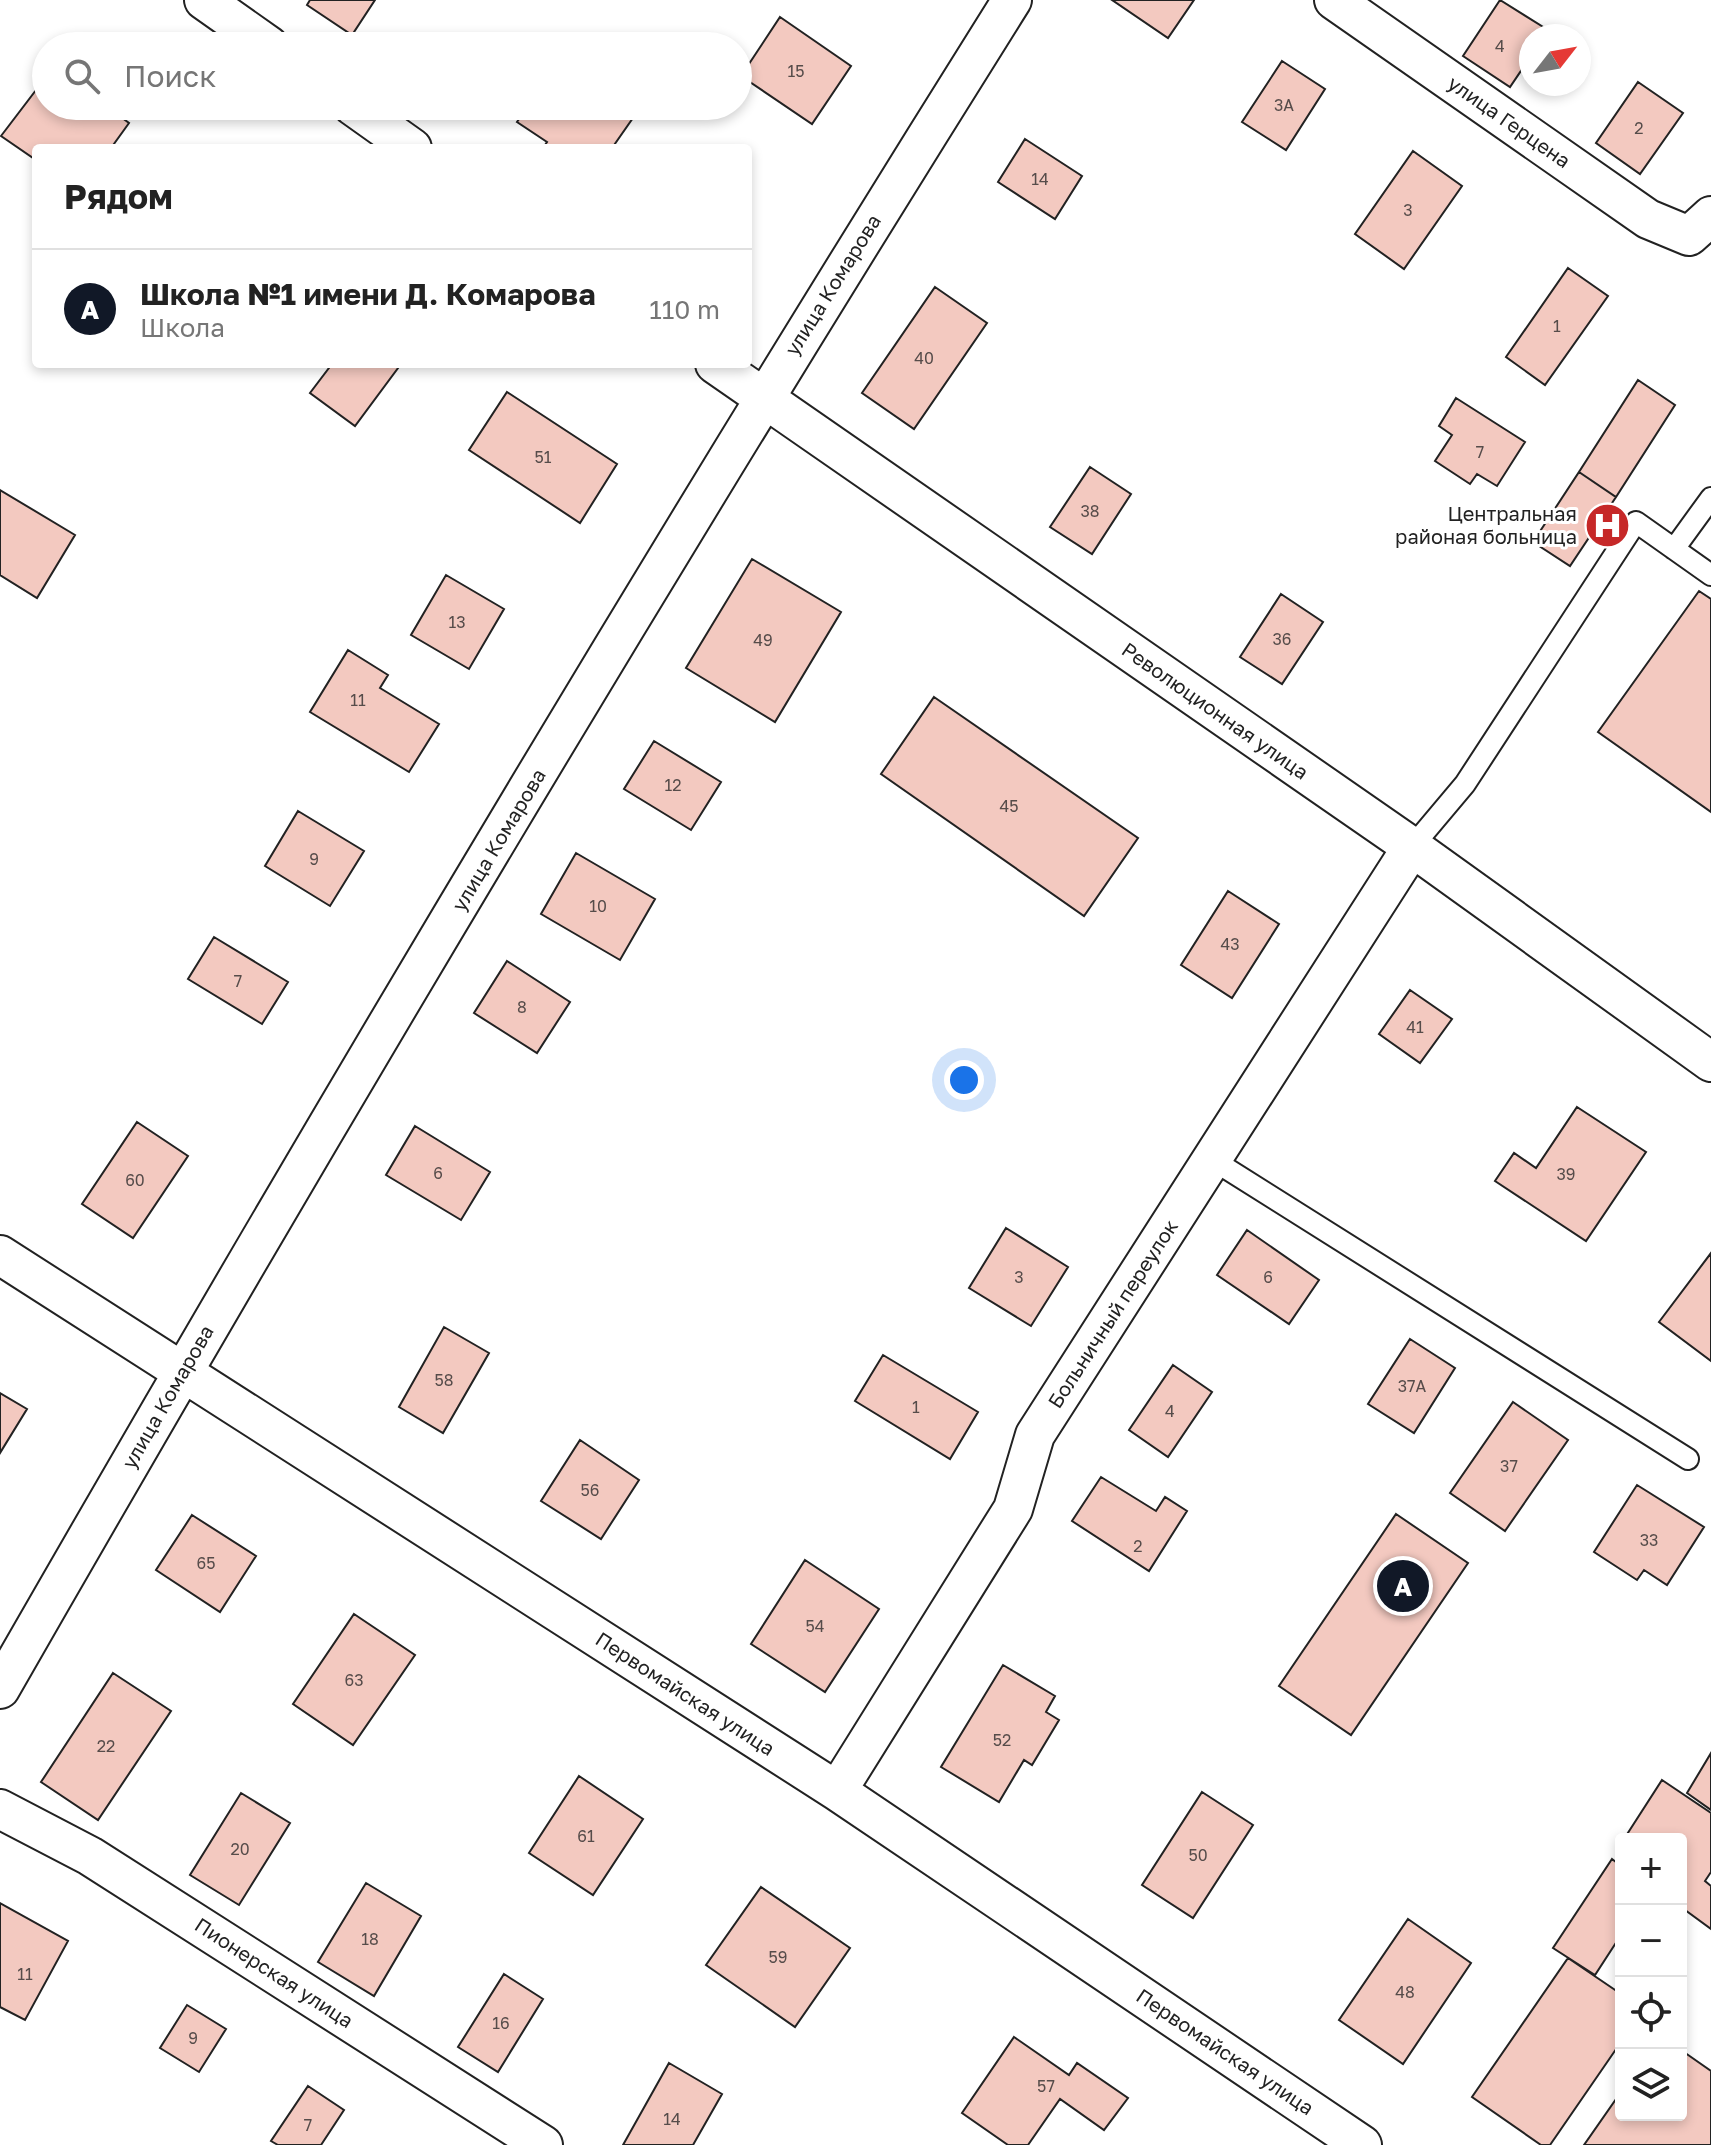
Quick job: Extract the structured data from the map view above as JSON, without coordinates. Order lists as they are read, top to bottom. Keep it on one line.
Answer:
{"streets":{"street":["улица Герцена","улица Комарова","Революционная улица","Больничный переулок","Первомайская улица","Пионерская улица"]},"crossings":[["улица Комарова","Революционная улица"],["улица Комарова","Первомайская улица"],["Революционная улица","Больничный переулок"],["Больничный переулок","Первомайская улица"]],"places":{"hospital":["Центральная районая больница"]},"house_numbers":["4","15","3А","2","14","3","1","40","7","51","38","13","36","49","11","12","45","9","10","43","7","8","41","6","39","60","3","6","58","37А","1","4","37","56","33","2","65","54","63","52","22","61","20","50","18","59","11","48","16","9","57","14","7"],"north":"top right","page":{"search":"Поиск","heading":"Рядом","list":[{"mark":"A","name":"Школа №1 имени Д. Комарова","note":"Школа","value":"110 m"}],"pins":"A","map_buttons":["+","−"]}}
